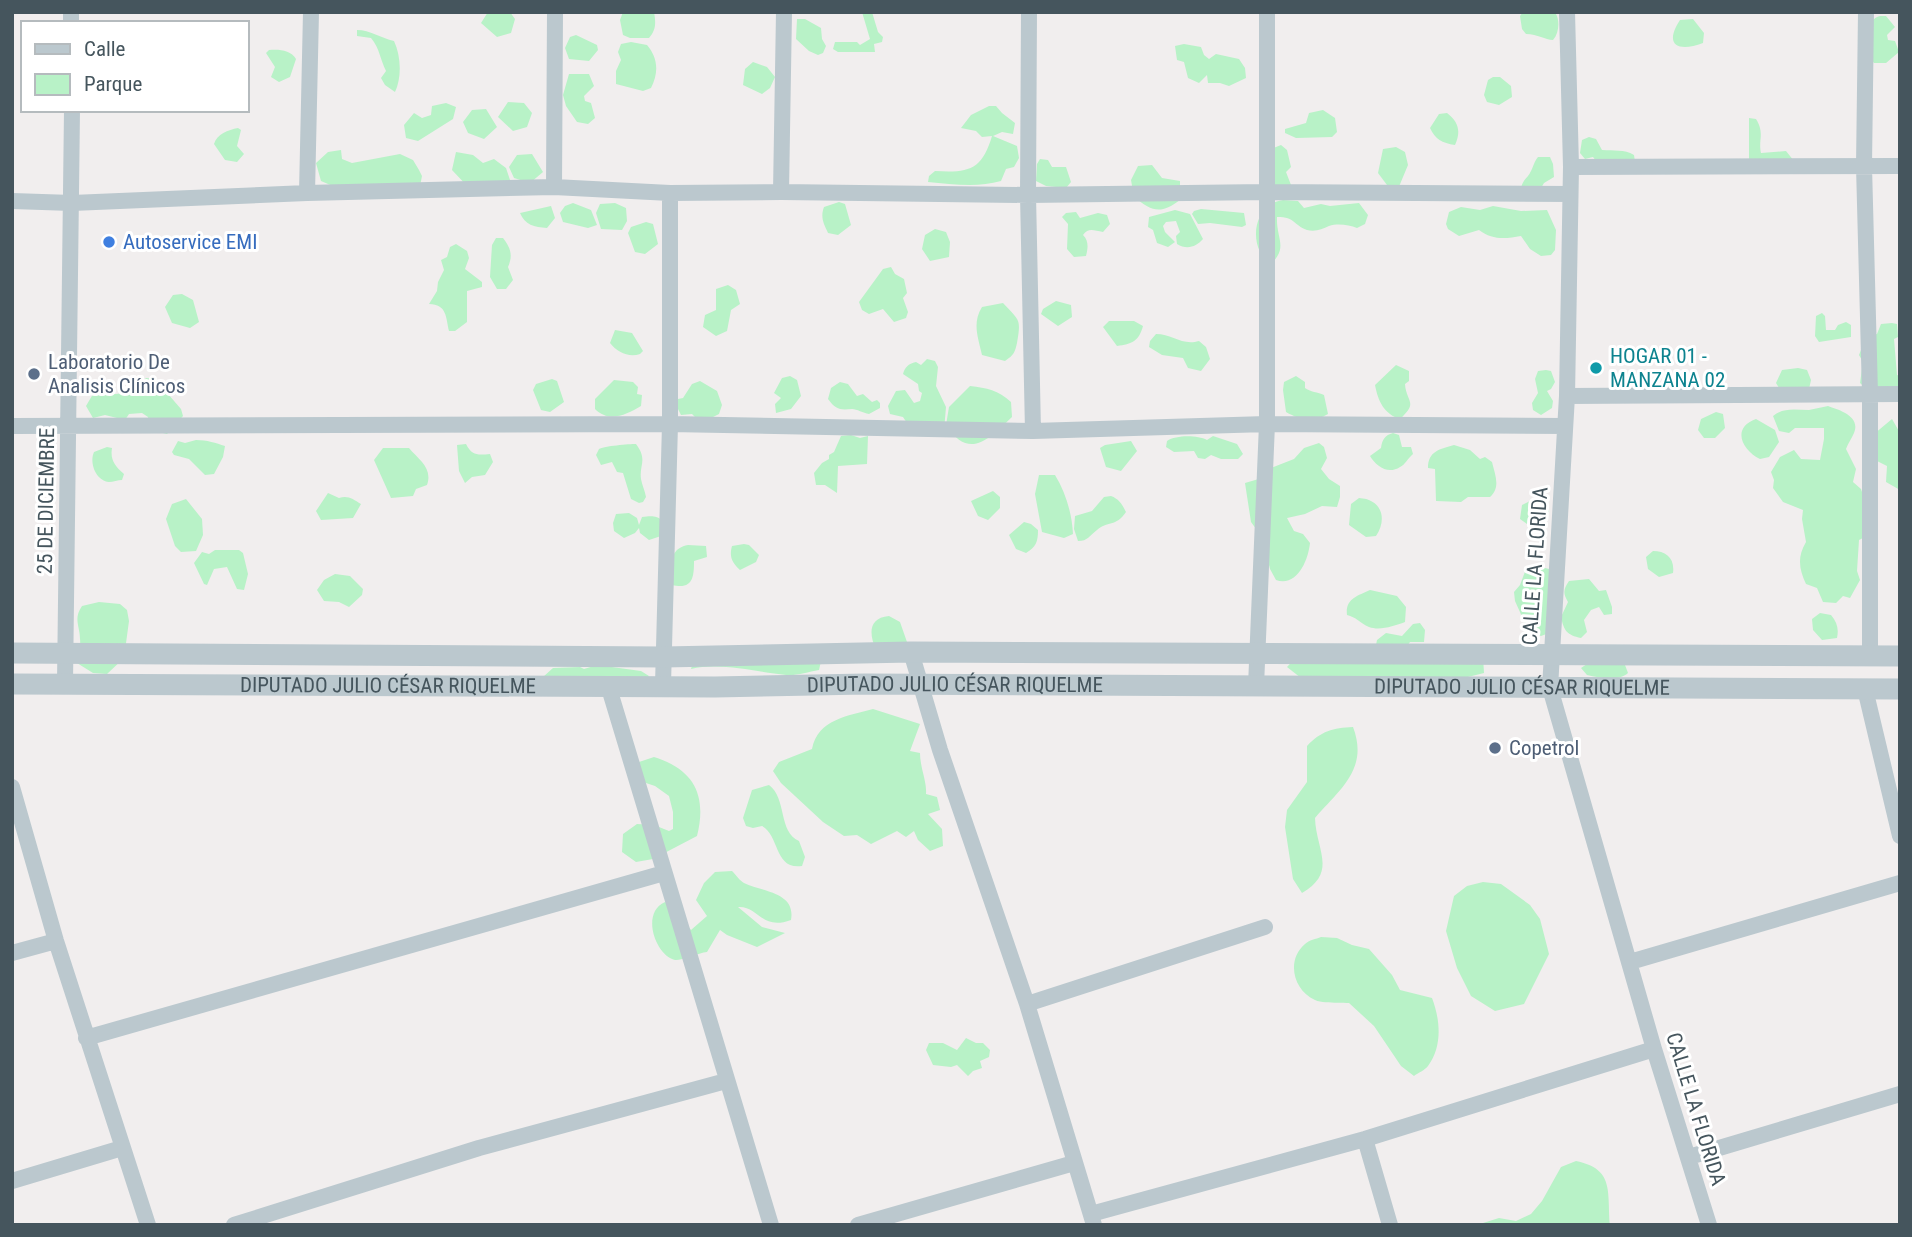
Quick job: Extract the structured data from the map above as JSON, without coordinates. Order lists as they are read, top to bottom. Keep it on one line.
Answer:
{"streets":{"street":["25 DE DICIEMBRE","CALLE LA FLORIDA","DIPUTADO JULIO CÉSAR RIQUELME"]},"crossings":[["25 DE DICIEMBRE","DIPUTADO JULIO CÉSAR RIQUELME"],["CALLE LA FLORIDA","DIPUTADO JULIO CÉSAR RIQUELME"]],"places":["Autoservice EMI","HOGAR 01 - MANZANA 02","Laboratorio De Analisis Clínicos","Copetrol"],"legend":["Calle","Parque"]}
